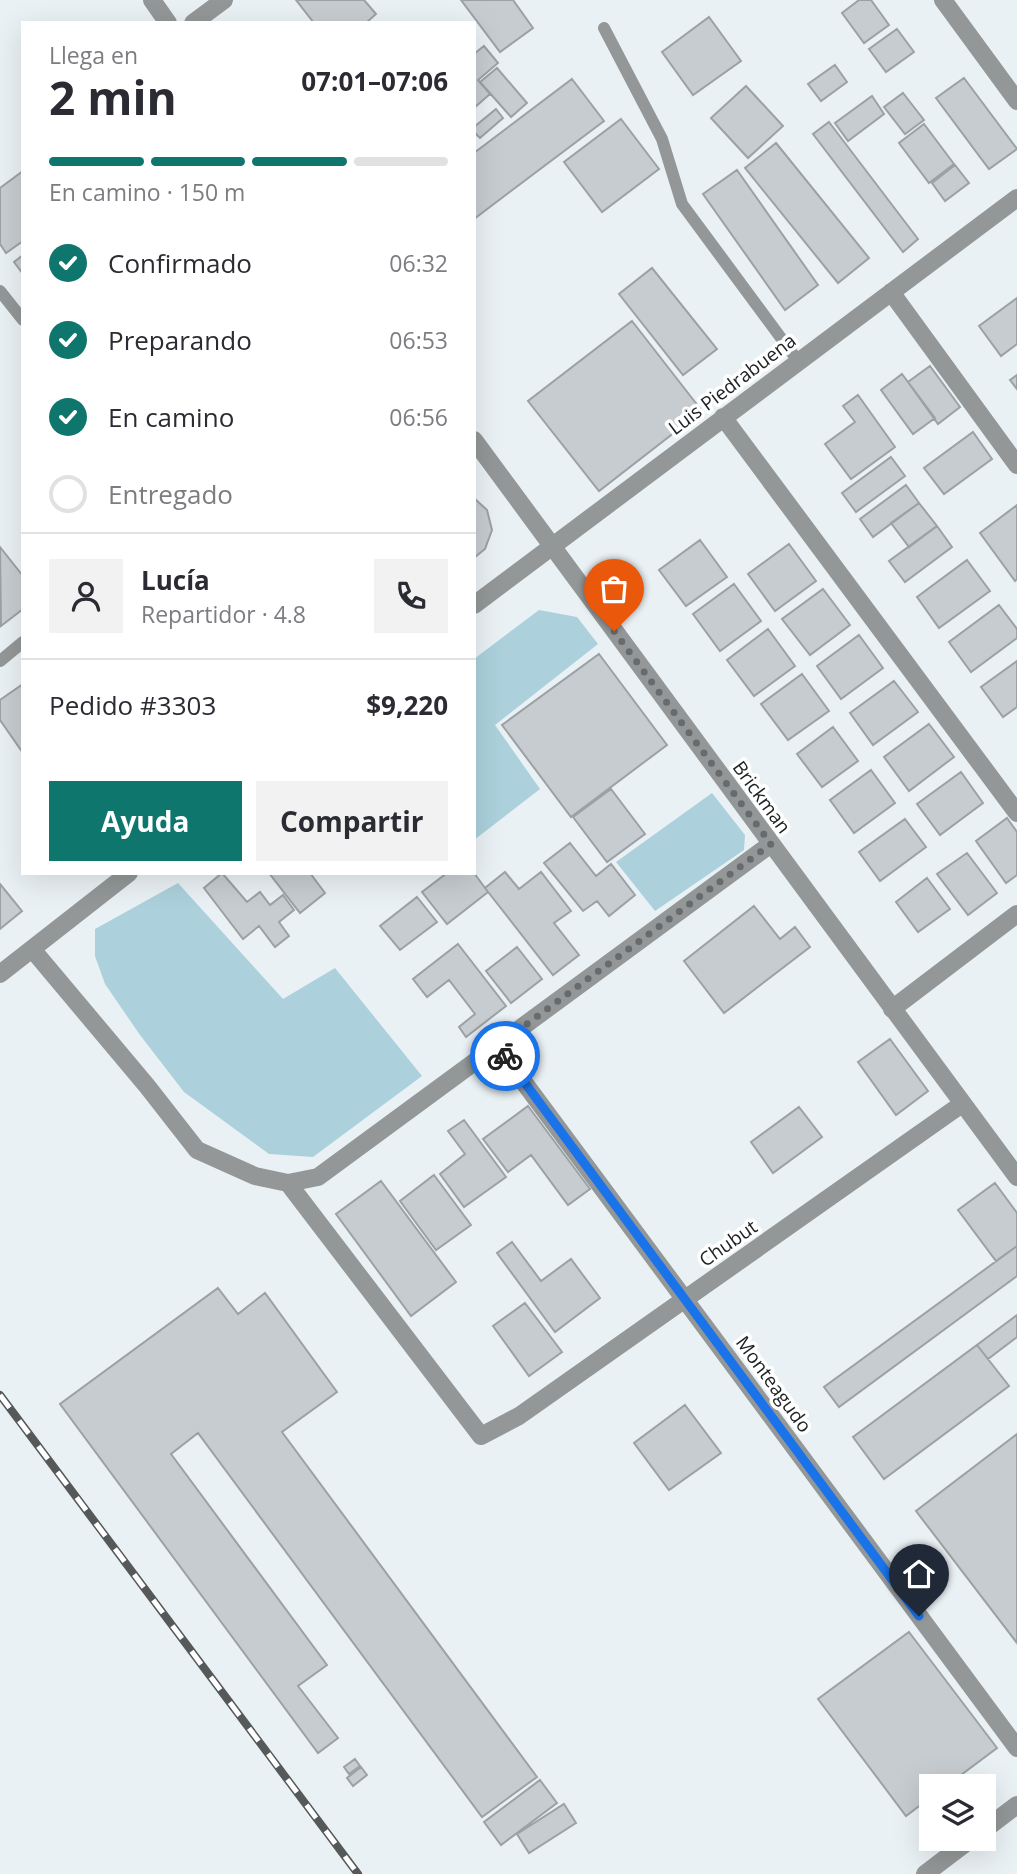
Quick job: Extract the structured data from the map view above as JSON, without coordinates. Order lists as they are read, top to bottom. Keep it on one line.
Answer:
{"streets":{"street":["Luis Piedrabuena","Brickman","Chubut","Monteagudo"]},"crossings":[["Luis Piedrabuena","Brickman"],["Brickman","Chubut"],["Chubut","Monteagudo"]],"page":{"heading":["2 min","Llega en","07:01–07:06"],"panel":["Lucía","Repartidor · 4.8","Pedido #3303","$9,220"],"bar":"En camino · 150 m","list":[["Confirmado","06:32"],["Preparando","06:53"],["En camino","06:56"],"Entregado"],"buttons":["Ayuda","Compartir"]}}
